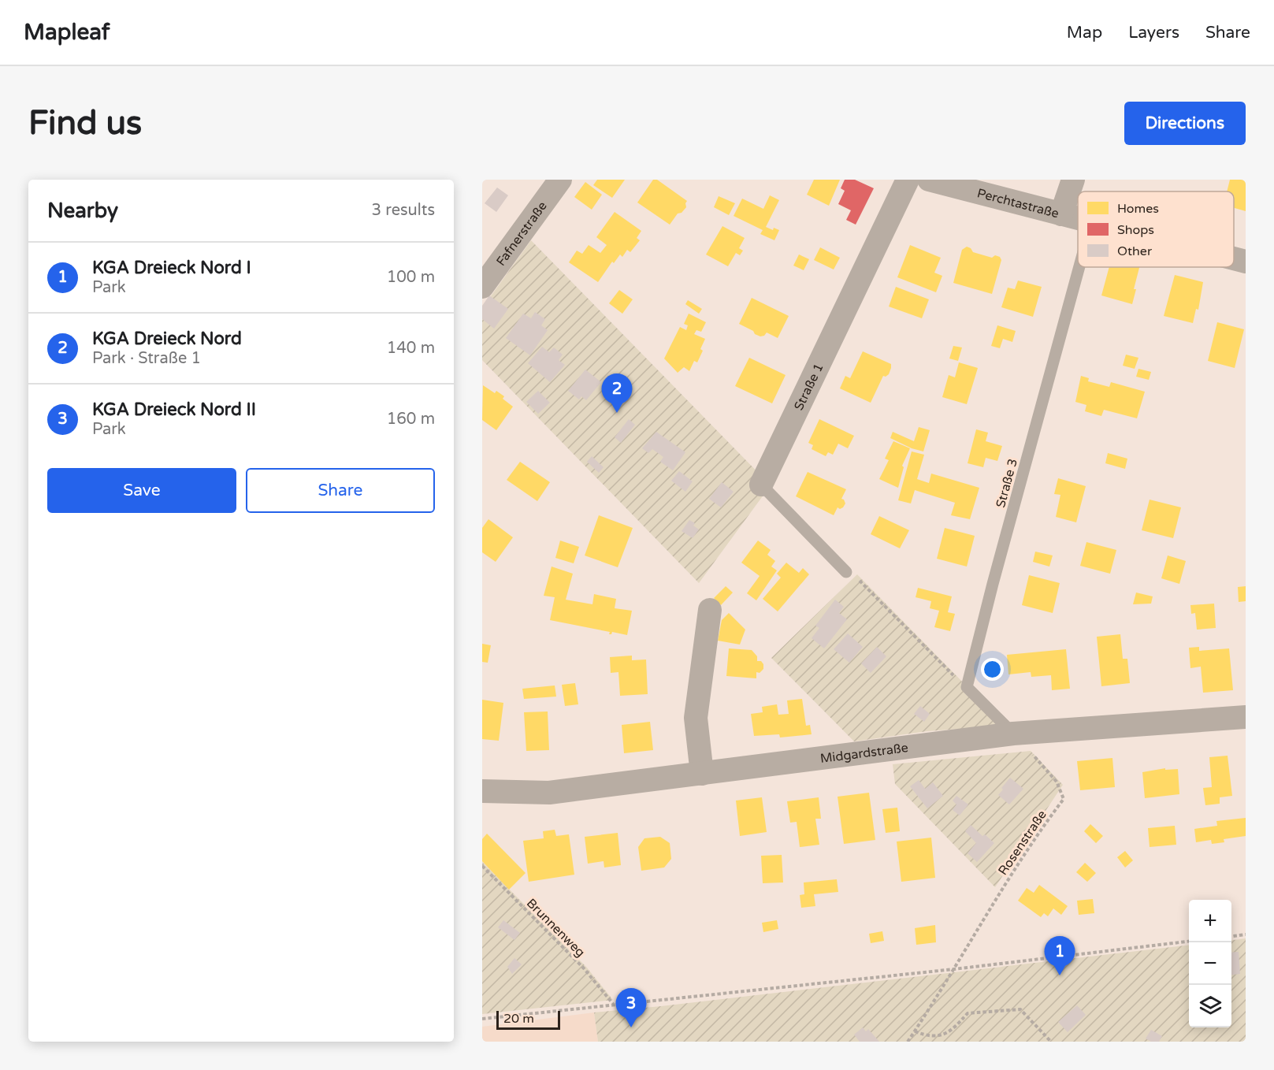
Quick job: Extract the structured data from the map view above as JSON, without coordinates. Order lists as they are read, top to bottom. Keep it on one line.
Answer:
{"streets":{"street":["Perchtastraße","Fafnerstraße","Straße 1","Midgardstraße"],"lane":["Straße 3"],"path":["Rosenstraße","Brunnenweg"]},"crossings":[["Midgardstraße","Rosenstraße"]],"legend":["Homes","Shops","Other"],"scale_bar":"20 m","page":{"header":"Mapleaf","nav":["Map","Layers","Share"],"buttons":["Directions",["Save","Share"]],"title":"Find us","heading":["Nearby","3 results"],"list":[{"mark":"1","name":"KGA Dreieck Nord I","note":"Park","value":"100 m"},{"mark":"2","name":"KGA Dreieck Nord","note":"Park · Straße 1","value":"140 m"},{"mark":"3","name":"KGA Dreieck Nord II","note":"Park","value":"160 m"}],"pins":["2","1","3"],"map_buttons":["+","−"],"scale":"20 m"}}
